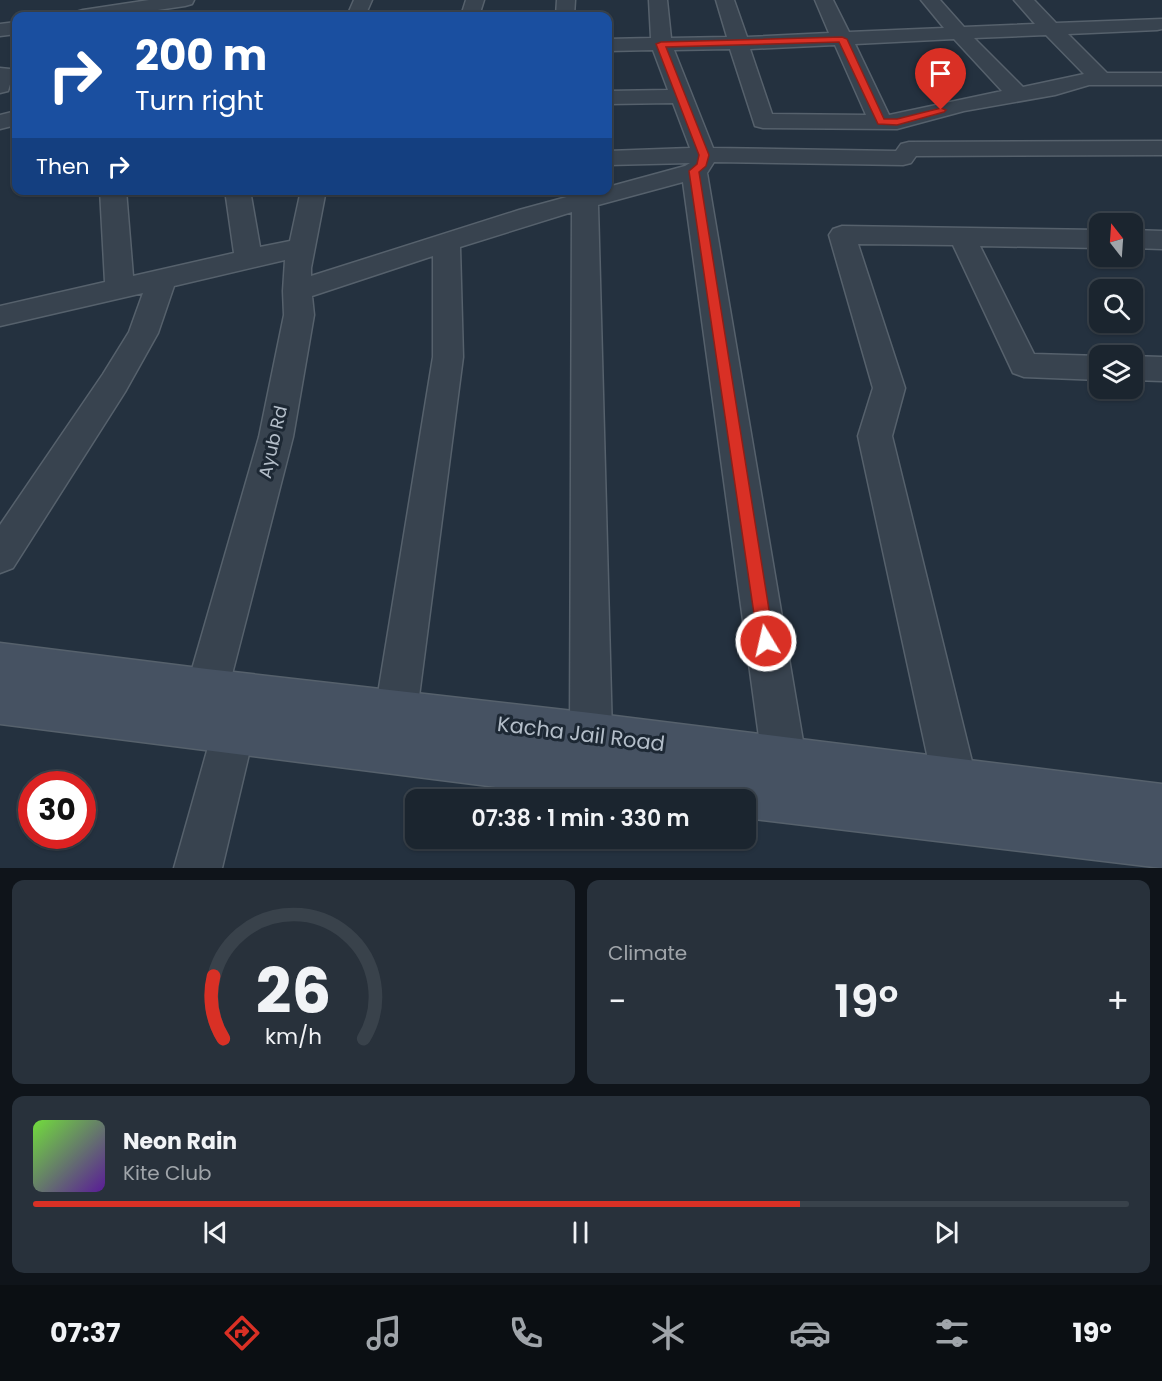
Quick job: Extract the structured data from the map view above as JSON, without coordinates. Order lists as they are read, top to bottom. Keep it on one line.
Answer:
{"streets":{"main road":["Kacha Jail Road"],"street":["Ayub Rd"]},"crossings":[["Ayub Rd","Kacha Jail Road"]],"north":"top","page":{"turn":["200 m","Turn right"],"then":"Then","limit":"30","trip":"07:38 · 1 min · 330 m","tile":"Climate","heat":["−","19°","+"],"song":["Neon Rain","Kite Club"],"tabs":["07:37","19°"],"gauge":["26","km/h"]}}
